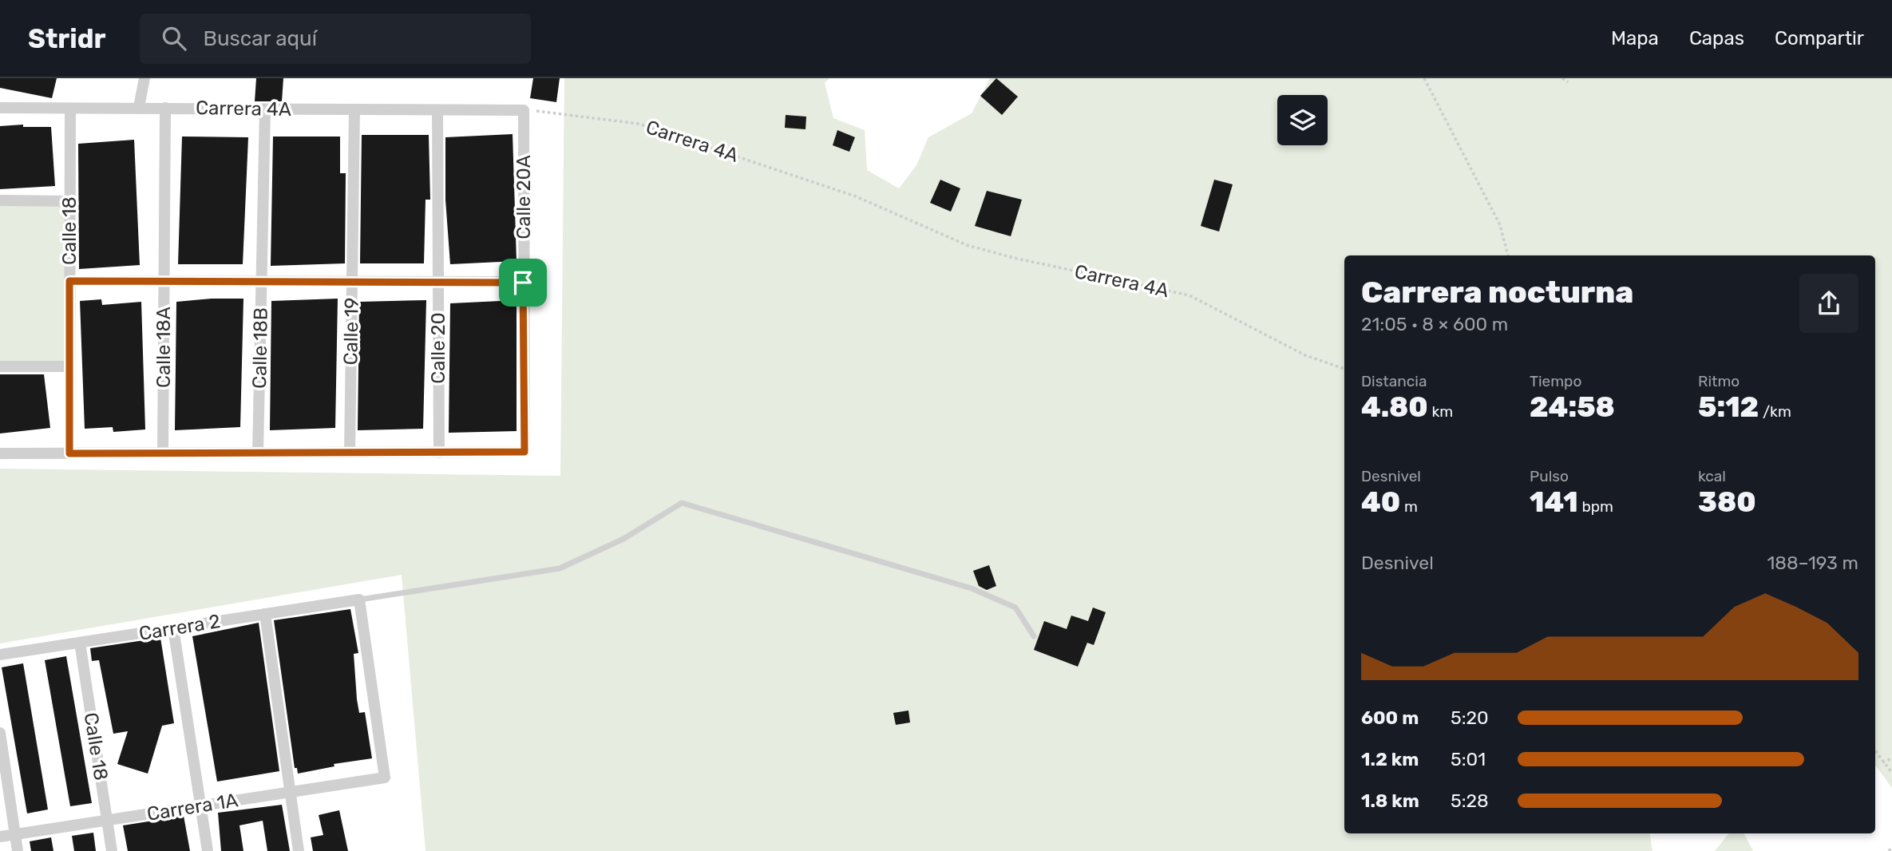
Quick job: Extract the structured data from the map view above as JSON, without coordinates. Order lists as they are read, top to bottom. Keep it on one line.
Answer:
{"streets":{"street":["Carrera 4A","Calle 20A","Calle 18","Calle 19","Calle 18A","Calle 18B","Calle 20","Carrera 2","Carrera 1A"]},"crossings":[["Carrera 4A","Calle 20A"],["Carrera 4A","Calle 18"],["Carrera 4A","Calle 19"],["Carrera 4A","Calle 18A"],["Carrera 4A","Calle 18B"],["Carrera 4A","Calle 20"],["Calle 20A","Calle 20"],["Calle 18","Carrera 2"],["Calle 18","Carrera 1A"],["Carrera 2","Carrera 1A"]],"page":{"header":"Stridr","search":"Buscar aquí","nav":["Mapa","Capas","Compartir"],"heading":["Carrera nocturna","21:05 · 8 × 600 m"],"stats":[["Distancia","4.80 km"],["Tiempo","24:58"],["Ritmo","5:12 /km"],["Desnivel","40 m"],["Pulso","141 bpm"],["kcal","380"]],"chart":["Desnivel","188–193 m"],"list":[{"name":"600 m","note":"5:20"},{"name":"1.2 km","note":"5:01"},{"name":"1.8 km","note":"5:28"}]}}
